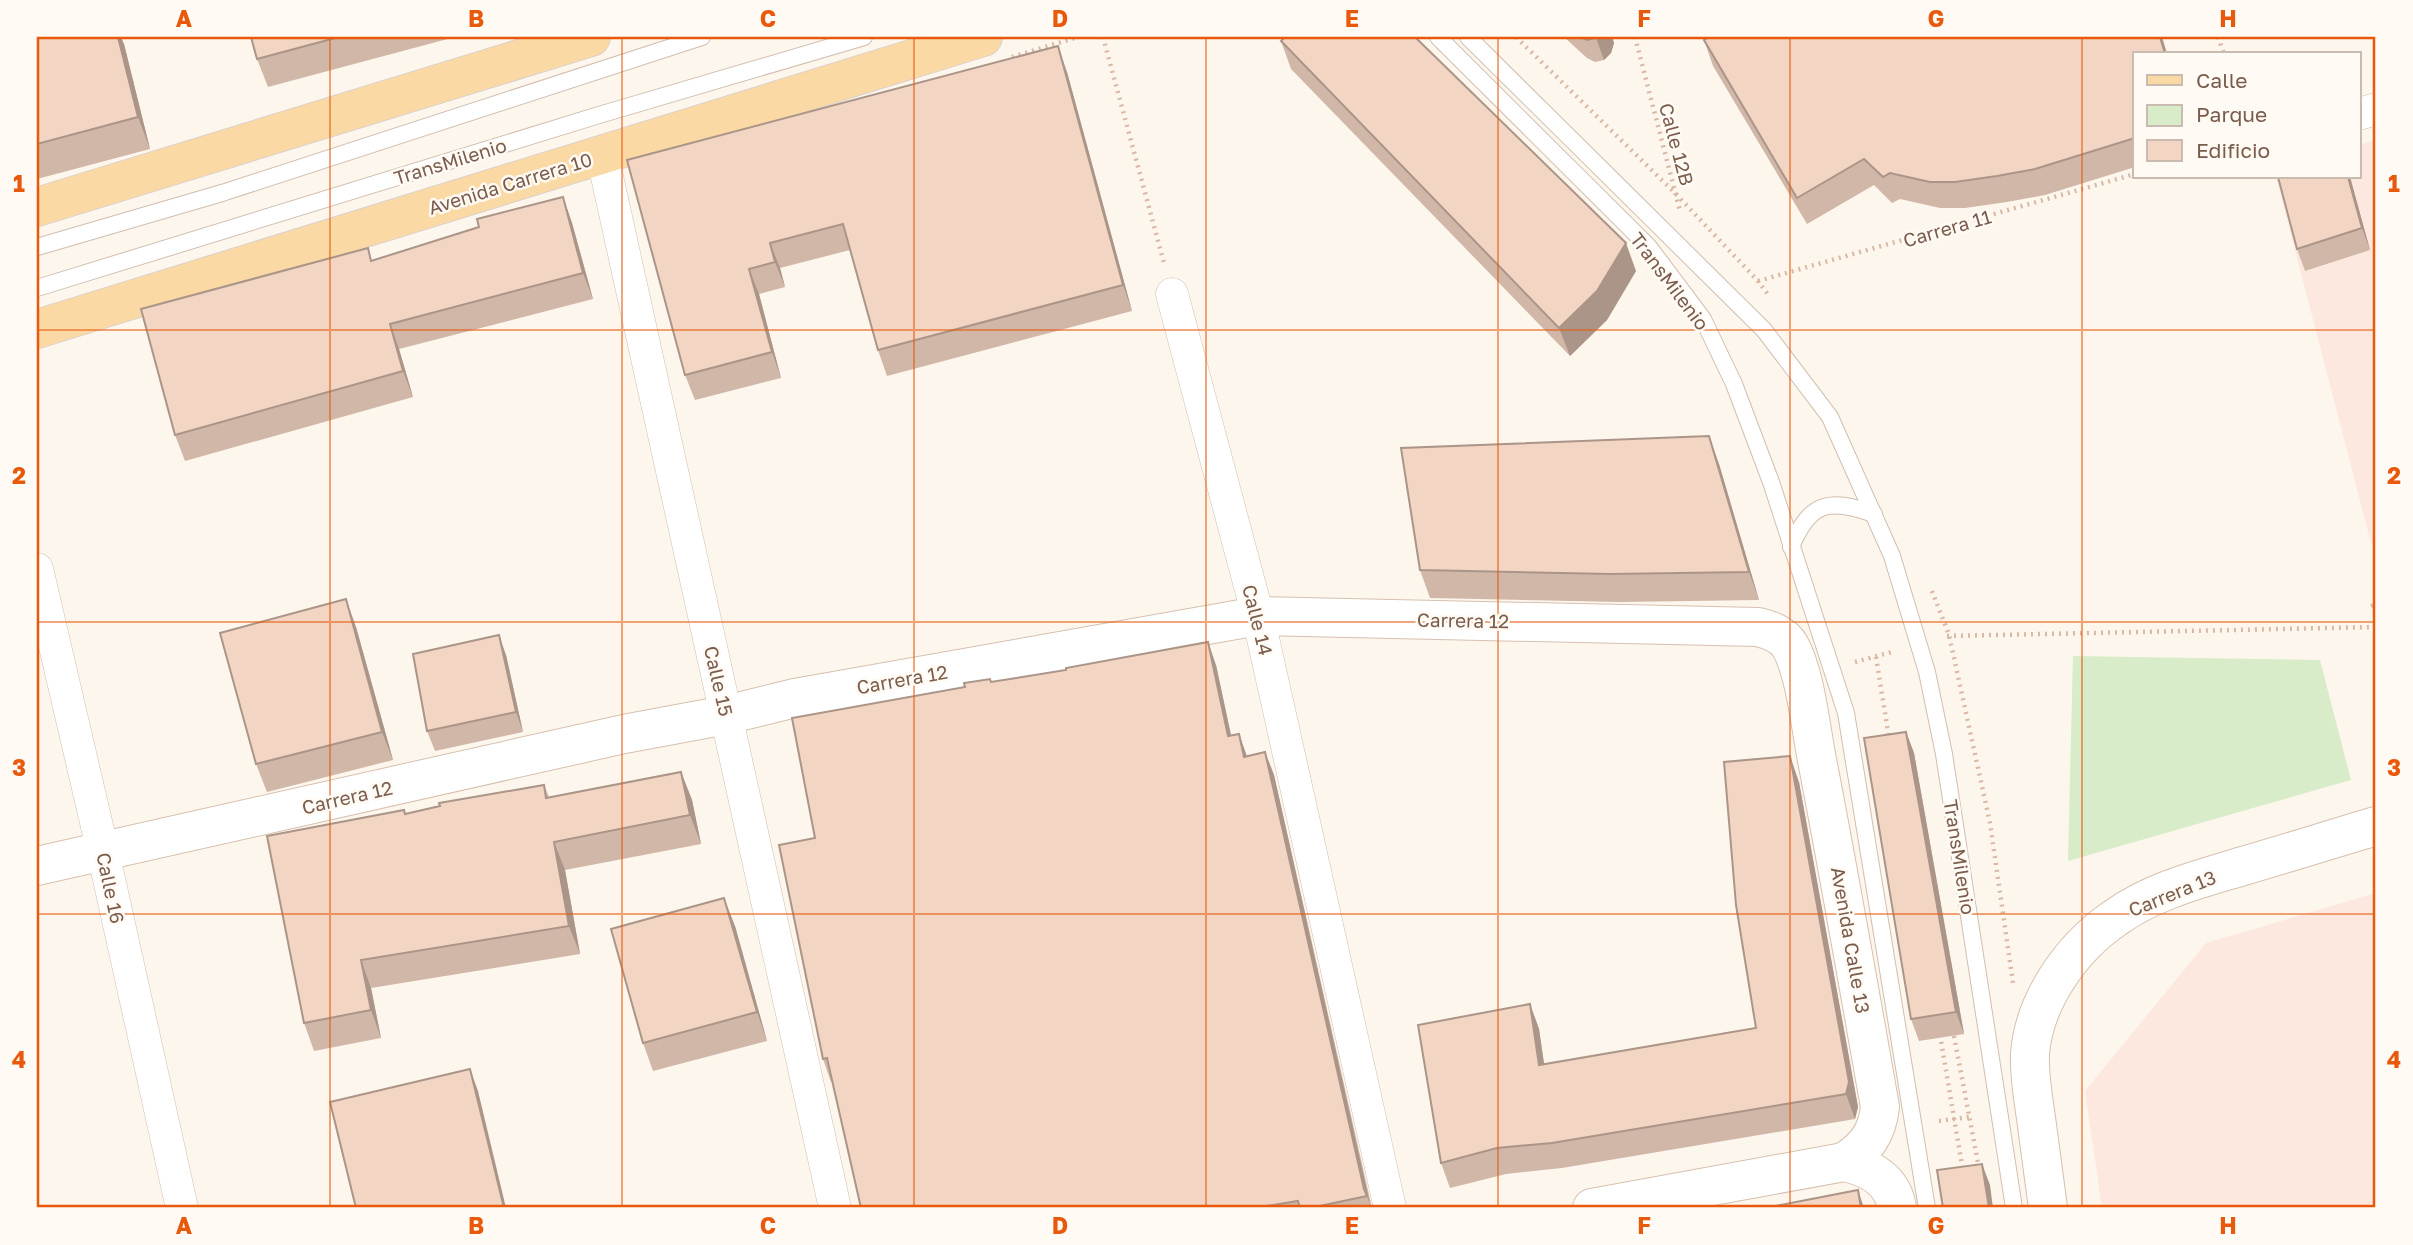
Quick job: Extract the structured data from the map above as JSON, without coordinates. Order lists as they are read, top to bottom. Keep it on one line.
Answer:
{"streets":{"main road":["Avenida Carrera 10"],"street":["Calle 14","Carrera 12","Calle 15","Calle 16","Carrera 13","Avenida Calle 13"],"lane":["TransMilenio"],"path":["Calle 12B","Carrera 11"]},"crossings":[["Calle 12B","TransMilenio"],["Avenida Carrera 10","Calle 15"],["Calle 14","Carrera 12"],["Carrera 12","Calle 15"],["Carrera 12","Calle 16"],["Carrera 12","Avenida Calle 13"]],"legend":["Calle","Parque","Edificio"],"grid":{"columns":["A","B","C","D","E","F","G","H"],"rows":["1","2","3","4"]}}
